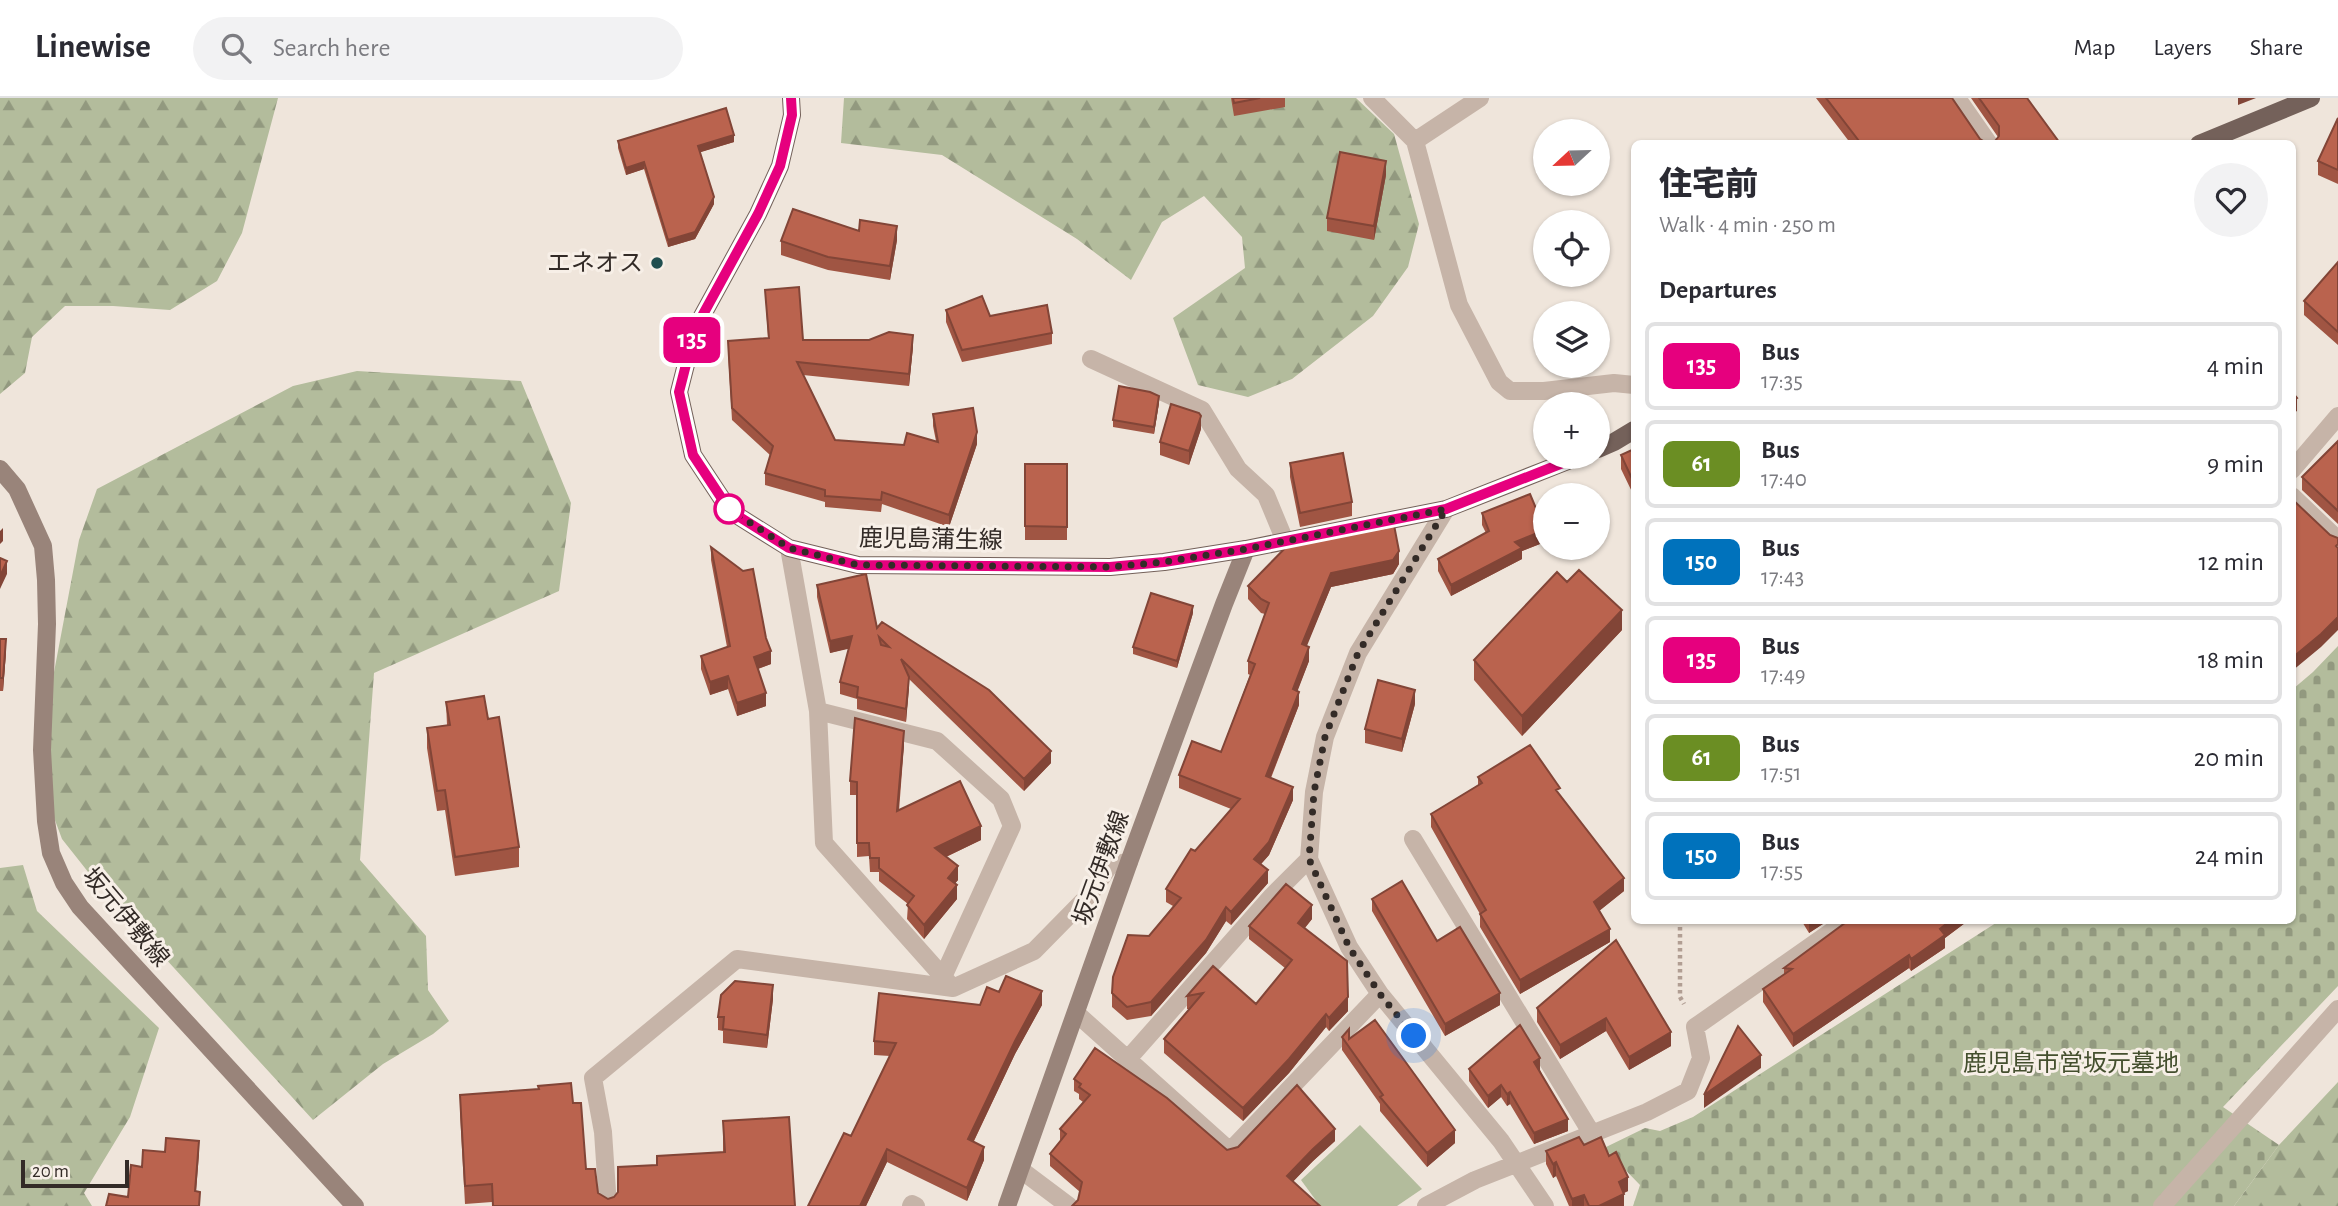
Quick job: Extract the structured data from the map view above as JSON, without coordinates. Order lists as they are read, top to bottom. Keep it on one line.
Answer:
{"streets":{"main road":["鹿児島蒲生線","坂元伊敷線"]},"crossings":[["鹿児島蒲生線","坂元伊敷線"]],"parks":["鹿児島市営坂元墓地"],"places":["エネオス"],"lines":["bus line 135"],"scale_bar":"20 m","north":"left","page":{"header":"Linewise","search":"Search here","nav":["Map","Layers","Share"],"on_map":"135","map_buttons":["+","−"],"heading":[["住宅前","Walk · 4 min · 250 m"],"Departures"],"list":[{"mark":"135","name":"Bus","note":"17:35","value":"4 min"},{"mark":"61","name":"Bus","note":"17:40","value":"9 min"},{"mark":"150","name":"Bus","note":"17:43","value":"12 min"},{"mark":"135","name":"Bus","note":"17:49","value":"18 min"},{"mark":"61","name":"Bus","note":"17:51","value":"20 min"},{"mark":"150","name":"Bus","note":"17:55","value":"24 min"}],"scale":"20 m"}}
